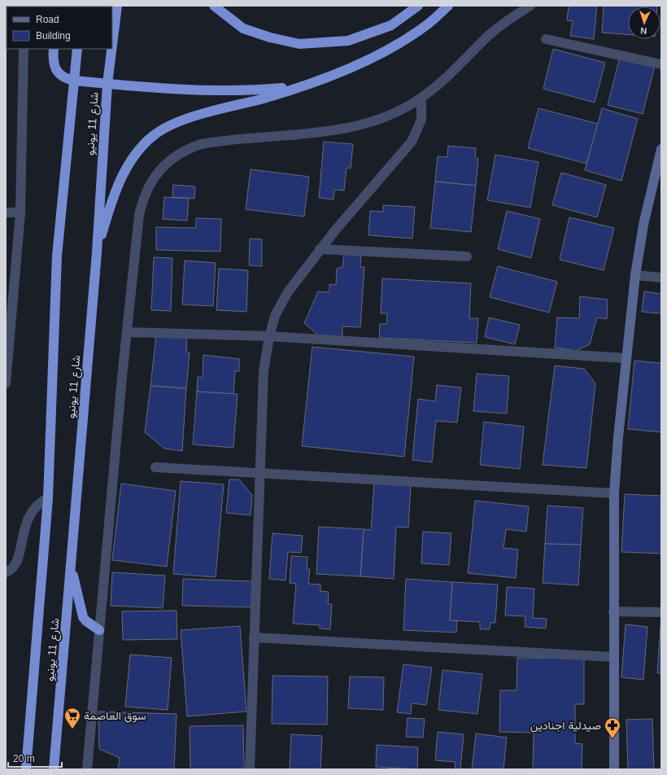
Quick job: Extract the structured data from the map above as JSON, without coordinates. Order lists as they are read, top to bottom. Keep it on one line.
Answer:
{"streets":{"highway":["شارع 11 يونيو"]},"places":{"supermarket":["سوق العاصمة"],"pharmacy":["صيدلية اجنادين"]},"legend":["Road","Building"],"scale_bar":"20 m","north":"bottom"}
